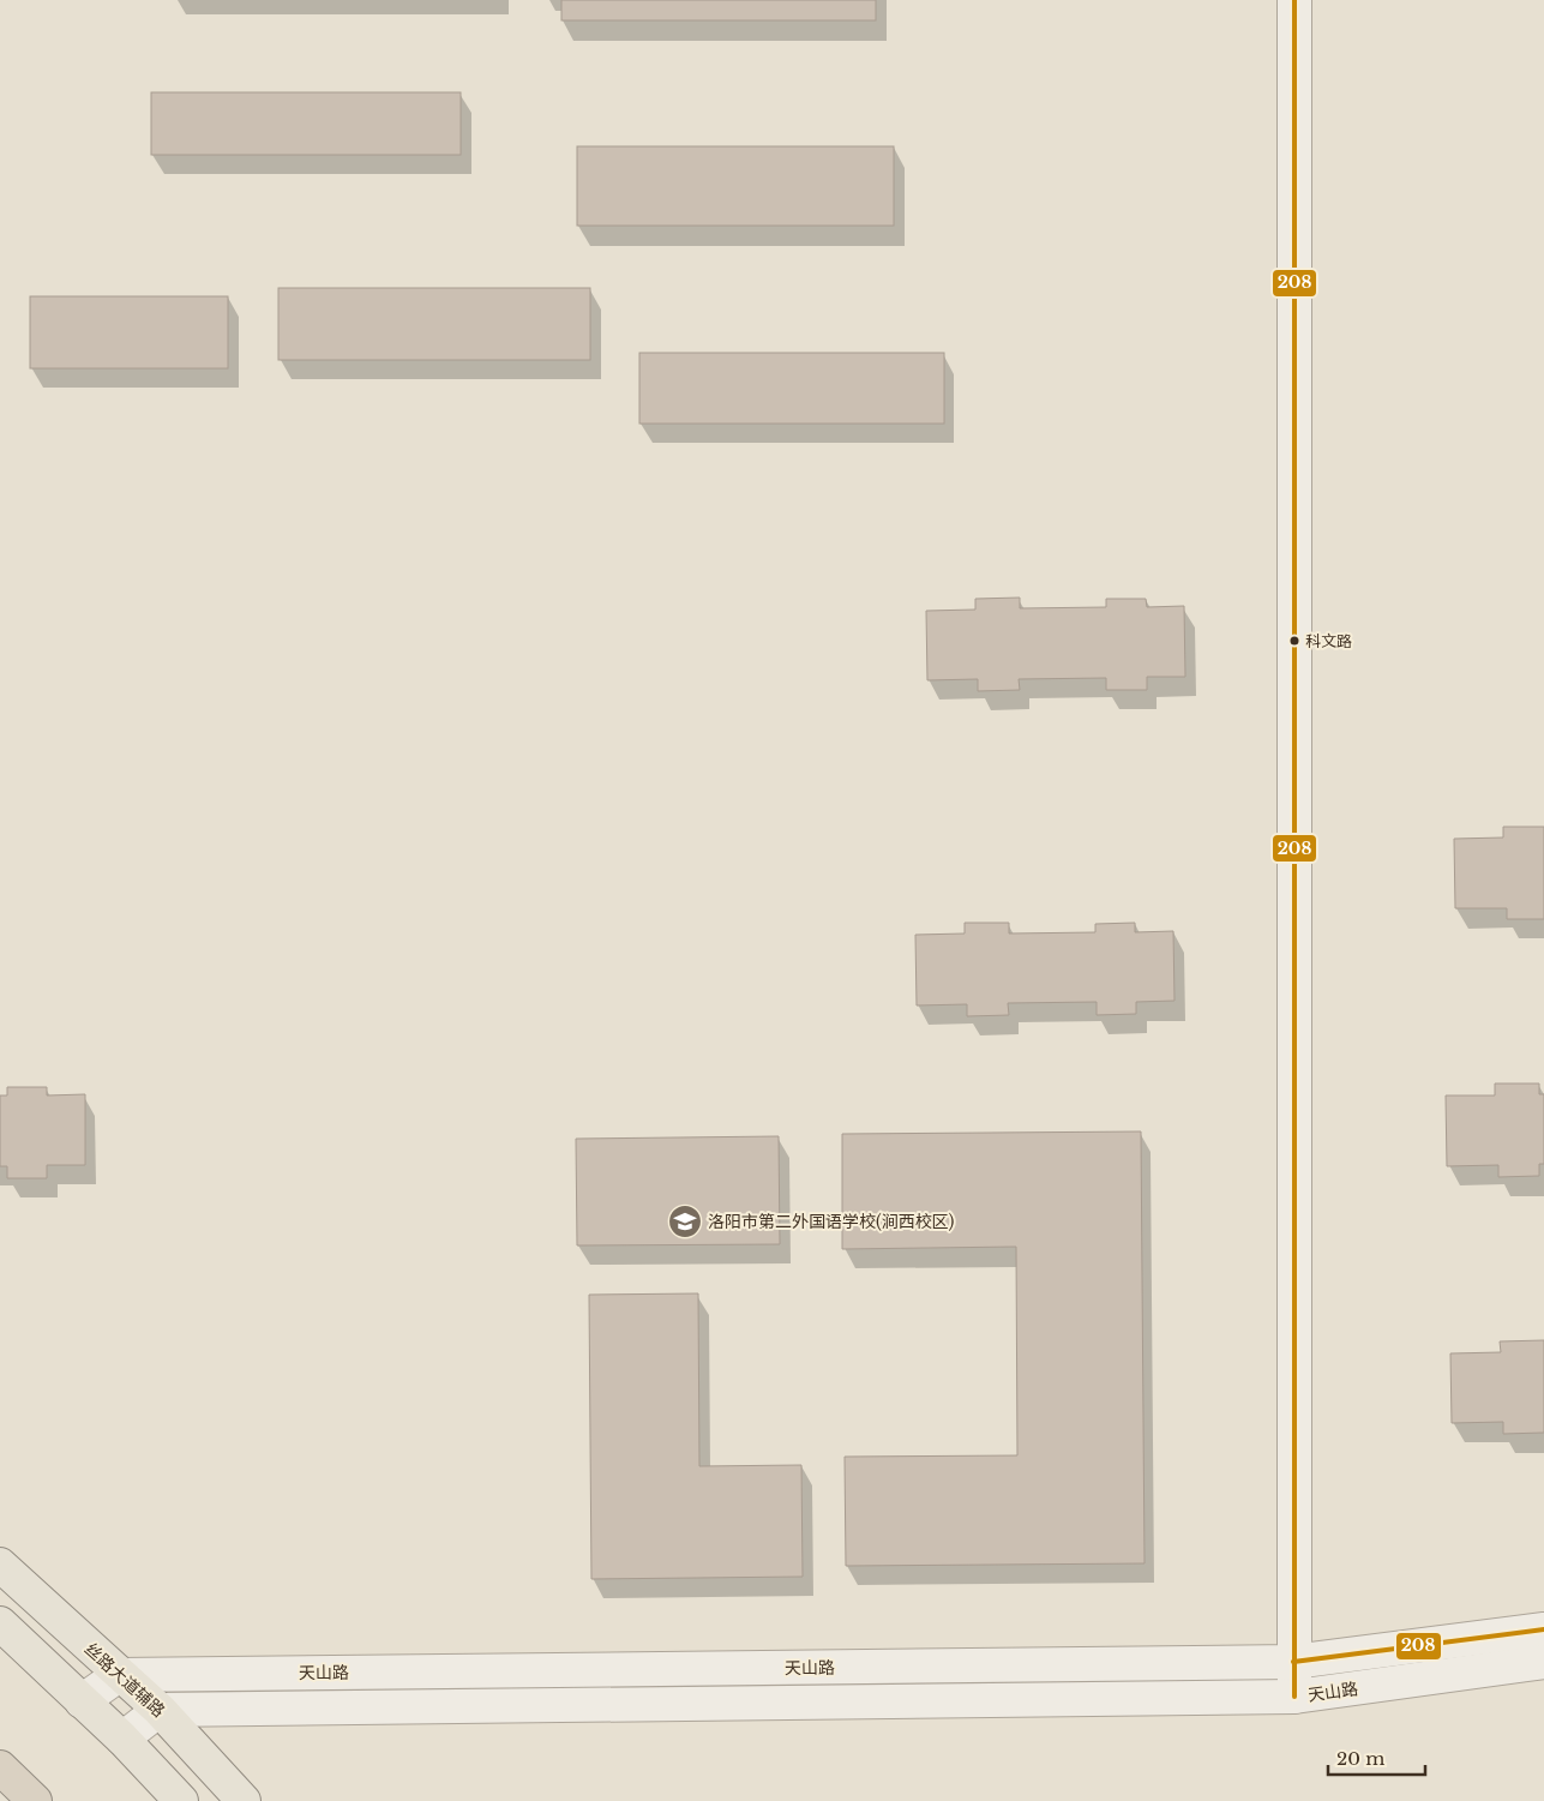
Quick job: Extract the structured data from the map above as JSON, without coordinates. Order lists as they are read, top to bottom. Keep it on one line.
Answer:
{"streets":{"main road":["丝路大道辅路"],"street":["天山路"]},"crossings":[["天山路","丝路大道辅路"]],"places":{"other":["科文路"],"school or university":["洛阳市第二外国语学校(涧西校区)"]},"lines":["transit line 208"],"scale_bar":"20 m"}
